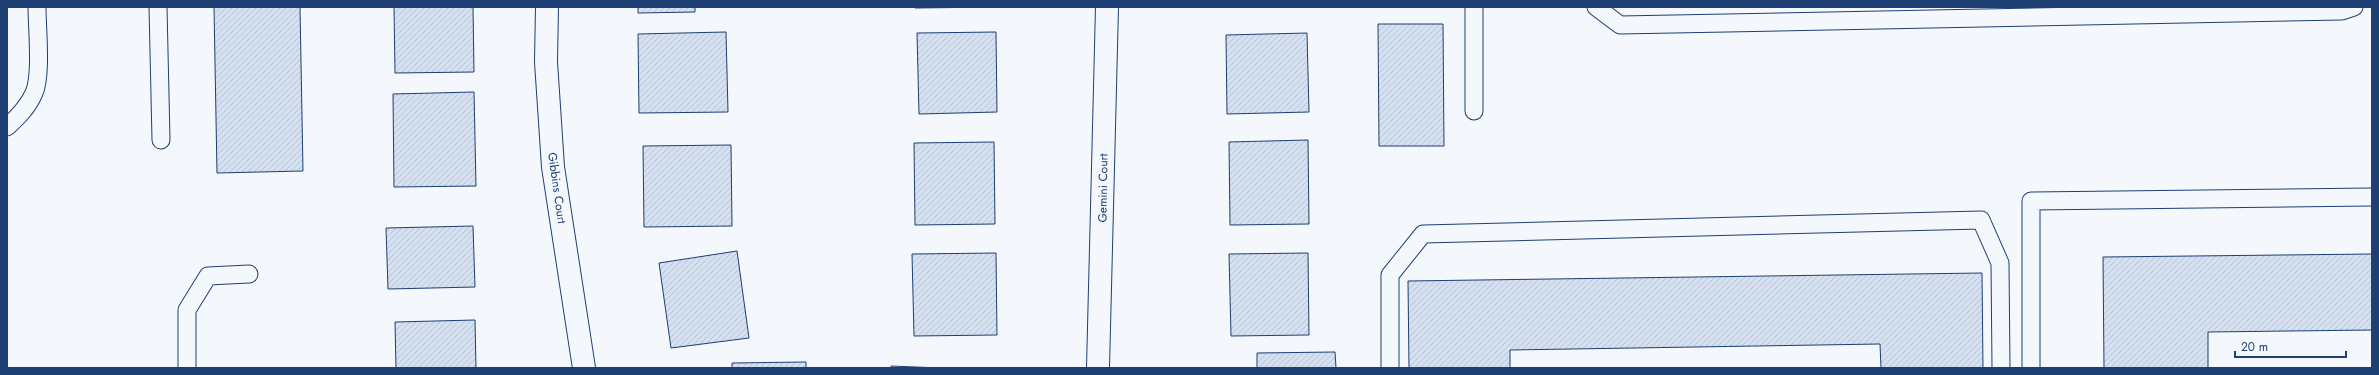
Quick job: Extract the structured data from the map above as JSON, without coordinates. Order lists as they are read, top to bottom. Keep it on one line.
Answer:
{"streets":{"street":["Gibbins Court","Gemini Court"]},"scale_bar":"20 m"}
